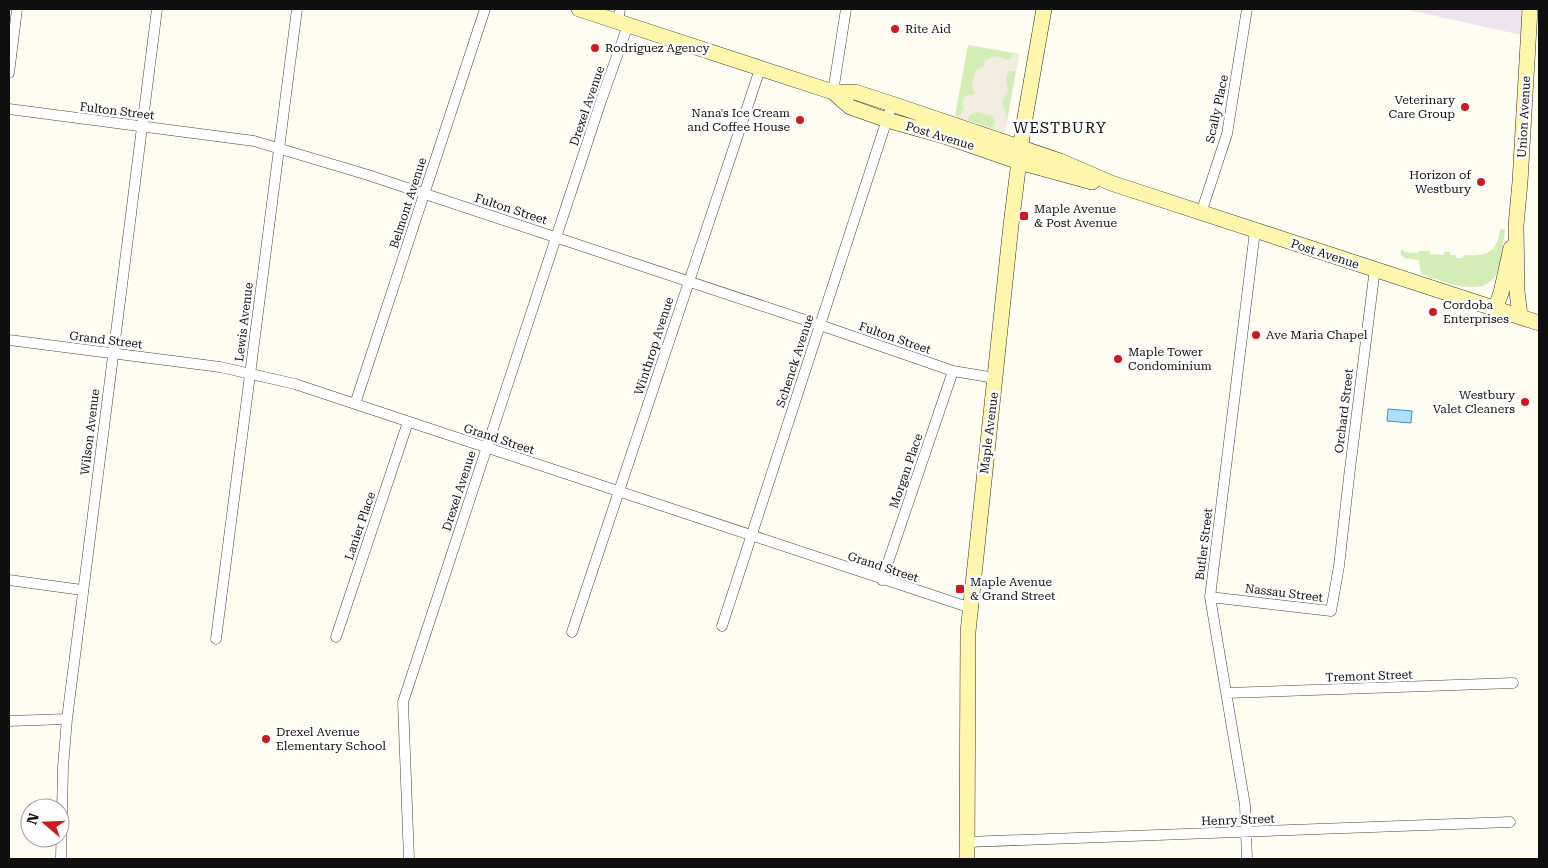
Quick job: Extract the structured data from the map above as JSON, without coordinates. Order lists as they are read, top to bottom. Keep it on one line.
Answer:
{"streets":{"main road":["Union Avenue","Post Avenue","Maple Avenue"],"street":["Drexel Avenue","Scally Place","Fulton Street","Belmont Avenue","Lewis Avenue","Grand Street","Winthrop Avenue","Schenck Avenue","Orchard Street","Wilson Avenue","Morgan Place","Lanier Place","Butler Street","Nassau Street","Tremont Street","Henry Street"]},"crossings":[["Drexel Avenue","Fulton Street"],["Drexel Avenue","Post Avenue"],["Drexel Avenue","Grand Street"],["Scally Place","Post Avenue"],["Fulton Street","Belmont Avenue"],["Fulton Street","Lewis Avenue"],["Fulton Street","Winthrop Avenue"],["Fulton Street","Schenck Avenue"],["Fulton Street","Wilson Avenue"],["Fulton Street","Maple Avenue"],["Fulton Street","Morgan Place"],["Union Avenue","Post Avenue"],["Post Avenue","Winthrop Avenue"],["Post Avenue","Schenck Avenue"],["Post Avenue","Orchard Street"],["Post Avenue","Maple Avenue"],["Post Avenue","Butler Street"],["Belmont Avenue","Grand Street"],["Lewis Avenue","Grand Street"],["Grand Street","Winthrop Avenue"],["Grand Street","Schenck Avenue"],["Grand Street","Wilson Avenue"],["Grand Street","Maple Avenue"],["Grand Street","Morgan Place"],["Grand Street","Lanier Place"],["Orchard Street","Nassau Street"],["Maple Avenue","Henry Street"],["Butler Street","Nassau Street"],["Butler Street","Tremont Street"],["Butler Street","Henry Street"]],"districts":["WESTBURY"],"places":{"other":["Rite Aid","Rodriguez Agency","Veterinary Care Group","Nana's Ice Cream and Coffee House","Horizon of Westbury","Cordoba Enterprises","Ave Maria Chapel","Maple Tower Condominium","Westbury Valet Cleaners","Drexel Avenue Elementary School"],"transit":["Maple Avenue & Post Avenue","Maple Avenue & Grand Street"]},"north":"left"}
